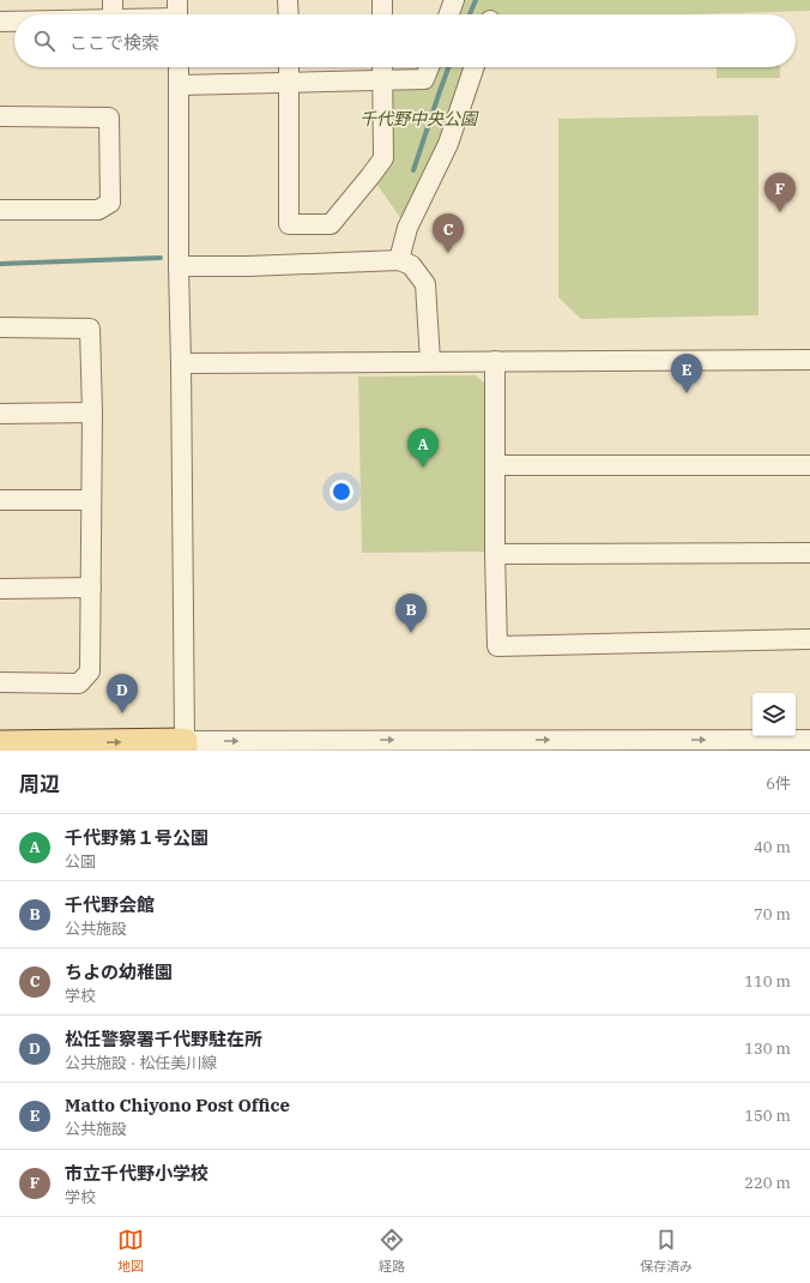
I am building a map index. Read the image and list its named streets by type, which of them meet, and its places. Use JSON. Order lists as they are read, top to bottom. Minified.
{"parks":["千代野中央公園"],"page":{"search":"ここで検索","pins":["F","C","E","A","B","D"],"heading":["周辺","6件"],"list":[{"mark":"A","name":"千代野第１号公園","note":"公園","value":"40 m"},{"mark":"B","name":"千代野会館","note":"公共施設","value":"70 m"},{"mark":"C","name":"ちよの幼稚園","note":"学校","value":"110 m"},{"mark":"D","name":"松任警察署千代野駐在所","note":"公共施設 · 松任美川線","value":"130 m"},{"mark":"E","name":"Matto Chiyono Post Office","note":"公共施設","value":"150 m"},{"mark":"F","name":"市立千代野小学校","note":"学校","value":"220 m"}],"nav":["地図","経路","保存済み"]}}
